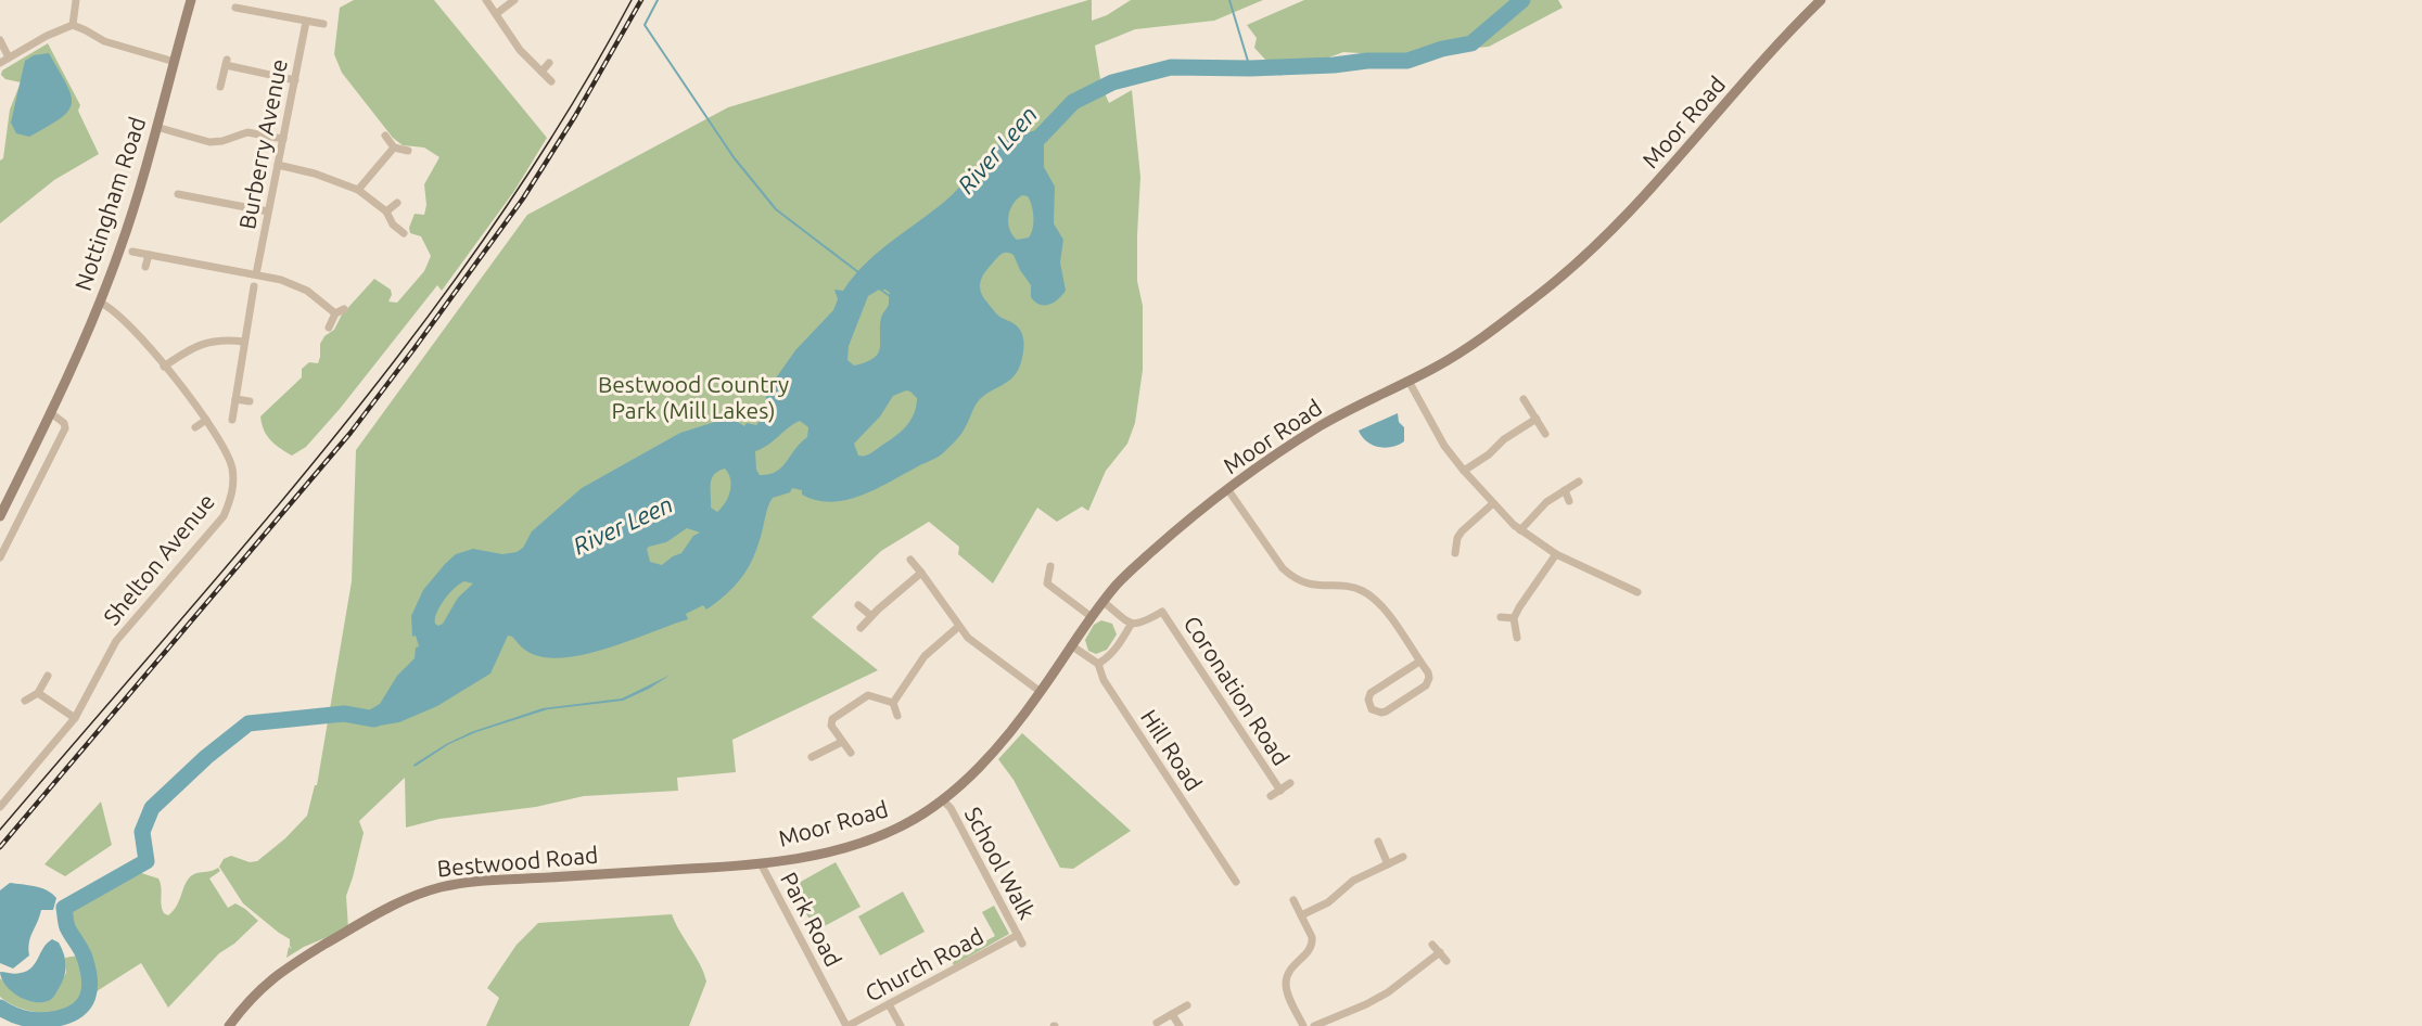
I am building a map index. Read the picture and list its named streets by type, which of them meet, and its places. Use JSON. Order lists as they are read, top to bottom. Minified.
{"streets":{"main road":["Moor Road","Nottingham Road","Bestwood Road"],"street":["Burberry Avenue","Shelton Avenue","Coronation Road","Hill Road","School Walk","Park Road","Church Road"]},"crossings":[["Moor Road","Bestwood Road"],["Moor Road","School Walk"],["Moor Road","Park Road"],["Nottingham Road","Shelton Avenue"],["School Walk","Church Road"],["Park Road","Church Road"]],"water":["River Leen"],"parks":["Bestwood Country Park (Mill Lakes)"]}
